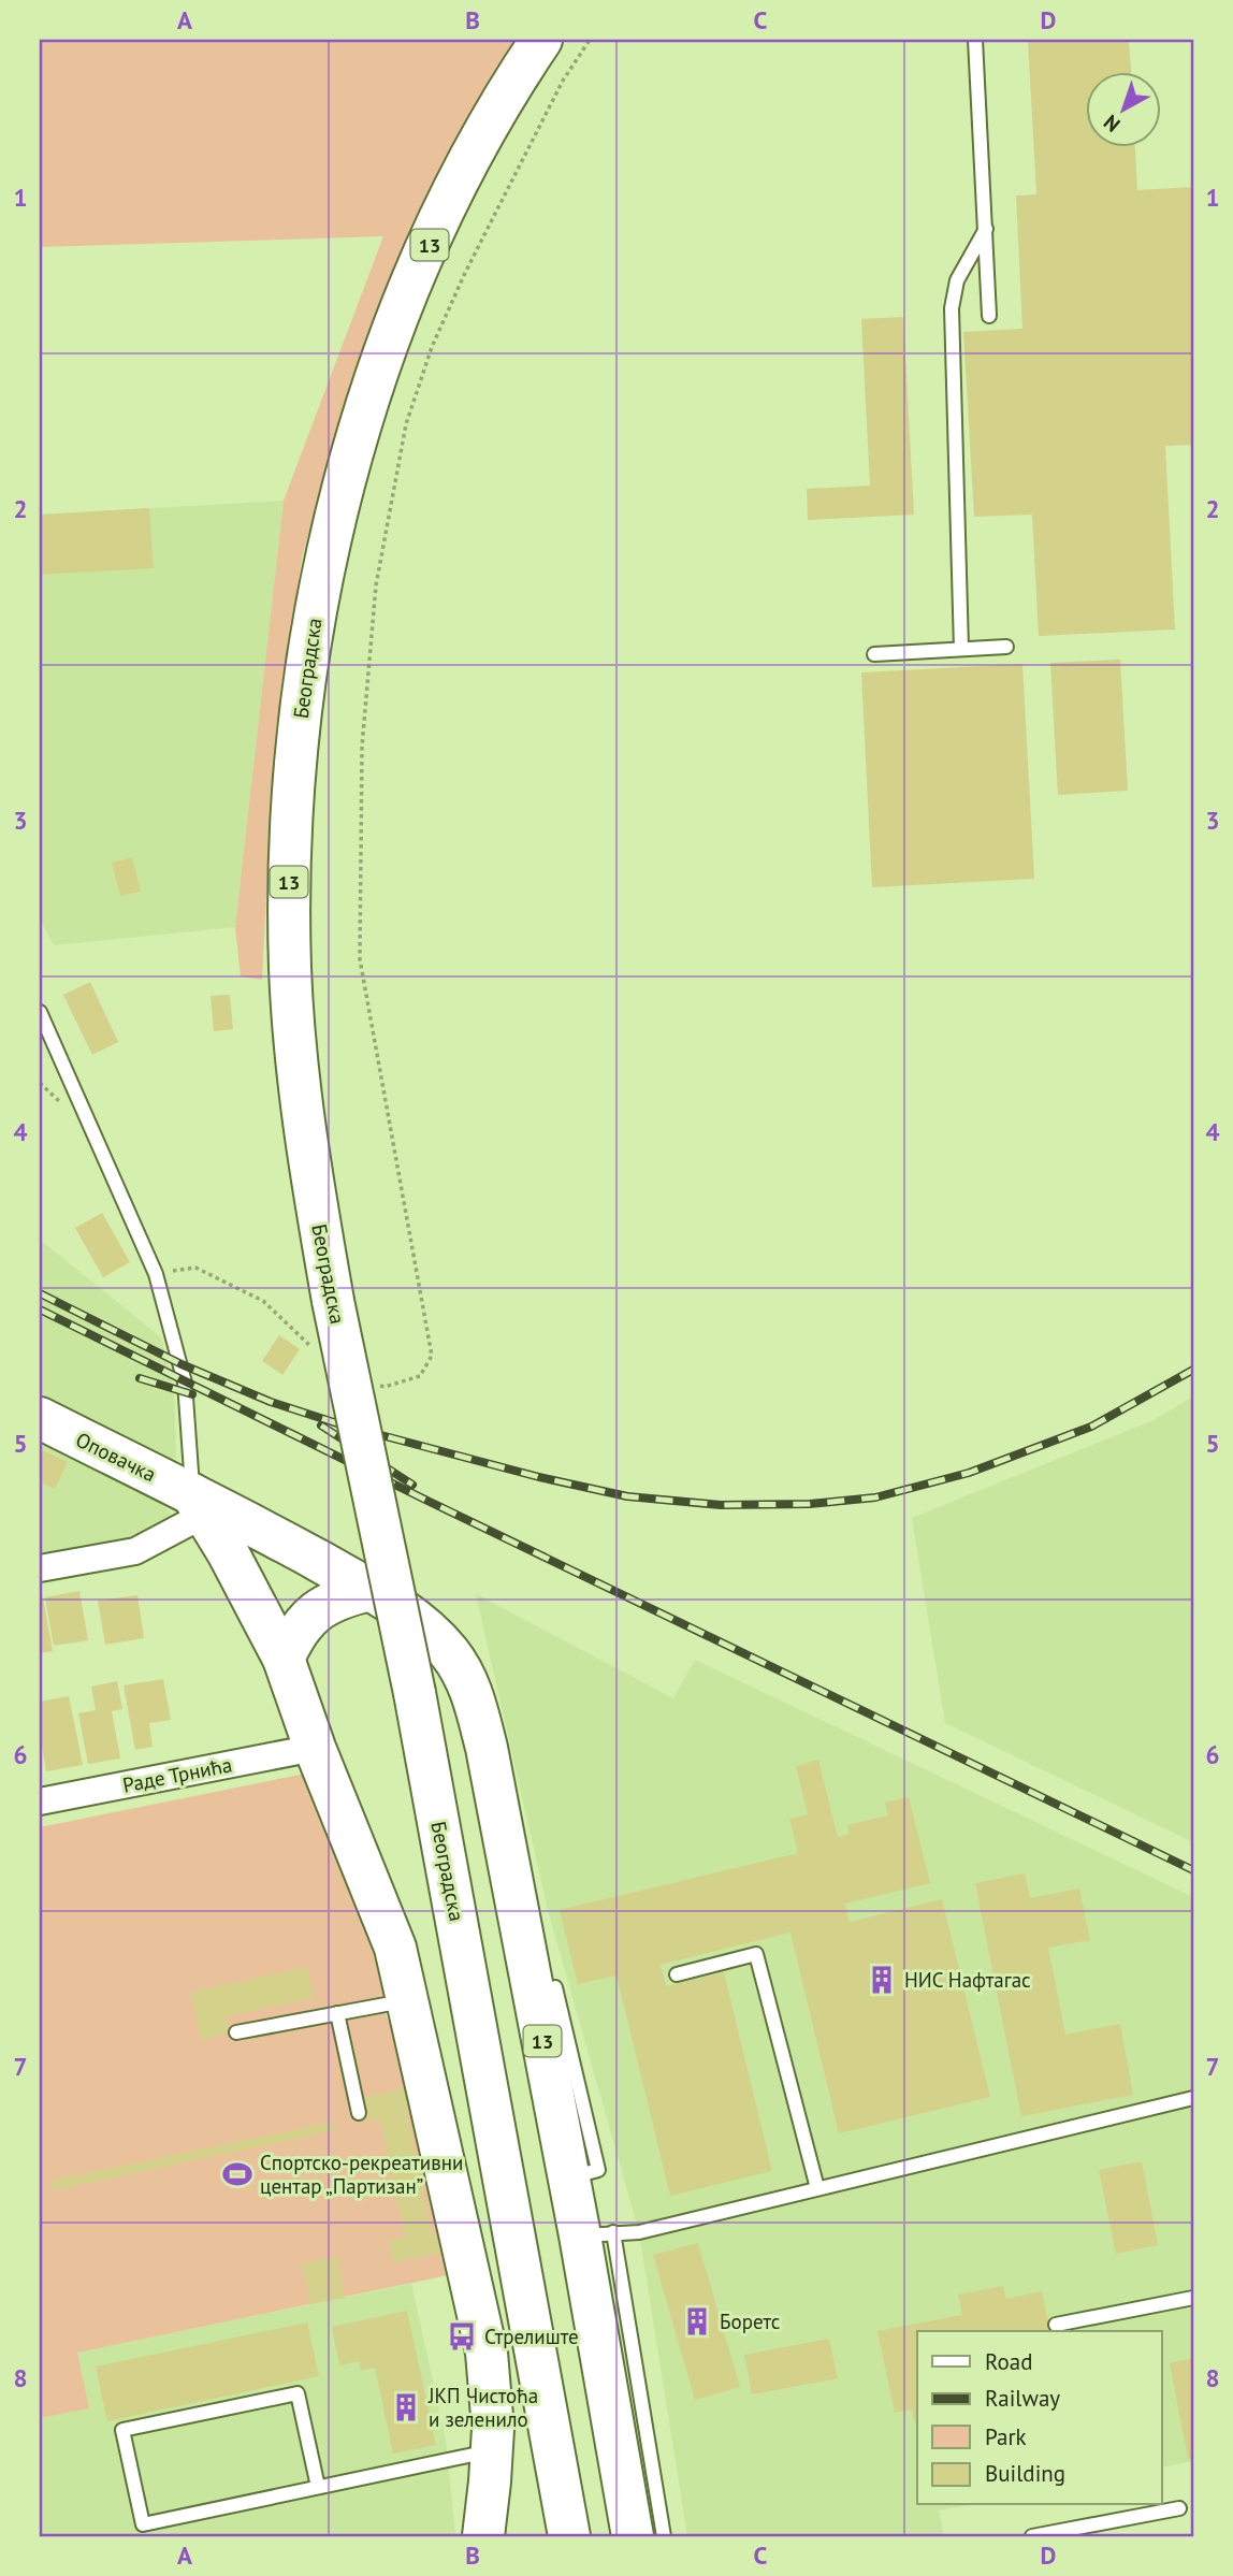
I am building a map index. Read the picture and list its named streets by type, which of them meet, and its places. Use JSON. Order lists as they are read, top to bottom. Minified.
{"streets":{"main road":["13","Београдска","Оповачка"],"street":["Раде Трнића"]},"crossings":[["13","Оповачка"]],"places":{"building":["НИС Нафтагас","Боретс","ЈКП Чистоћа и зеленило"],"sports":["Спортско-рекреативни центар „Партизан”"],"bus stop":["Стрелиште"]},"legend":["Road","Railway","Park","Building"],"north":"bottom left","grid":{"columns":["A","B","C","D"],"rows":["1","2","3","4","5","6","7","8"]}}
